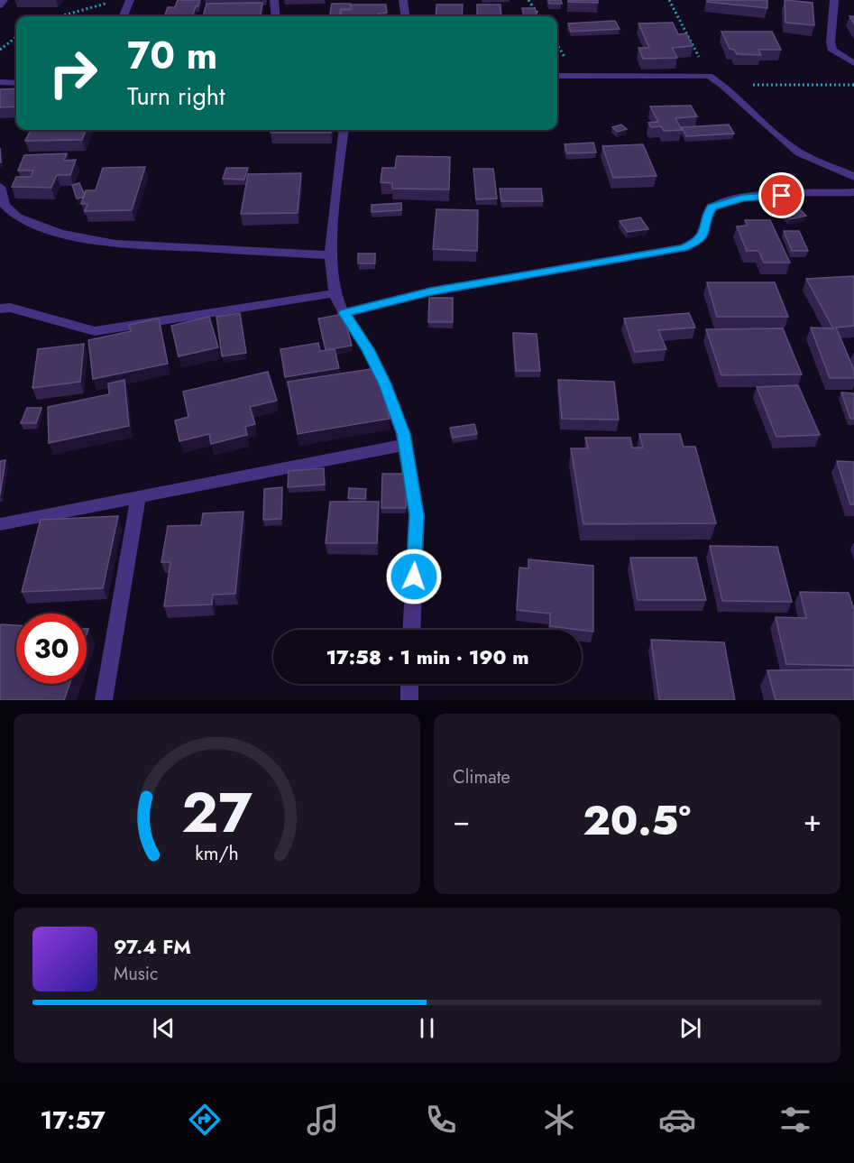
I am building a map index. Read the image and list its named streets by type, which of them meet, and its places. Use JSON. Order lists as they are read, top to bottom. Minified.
{"page":{"turn":["70 m","Turn right"],"limit":"30","trip":"17:58 · 1 min · 190 m","tile":"Climate","heat":["−","20.5°","+"],"song":["97.4 FM","Music"],"tabs":"17:57","gauge":["27","km/h"]}}
